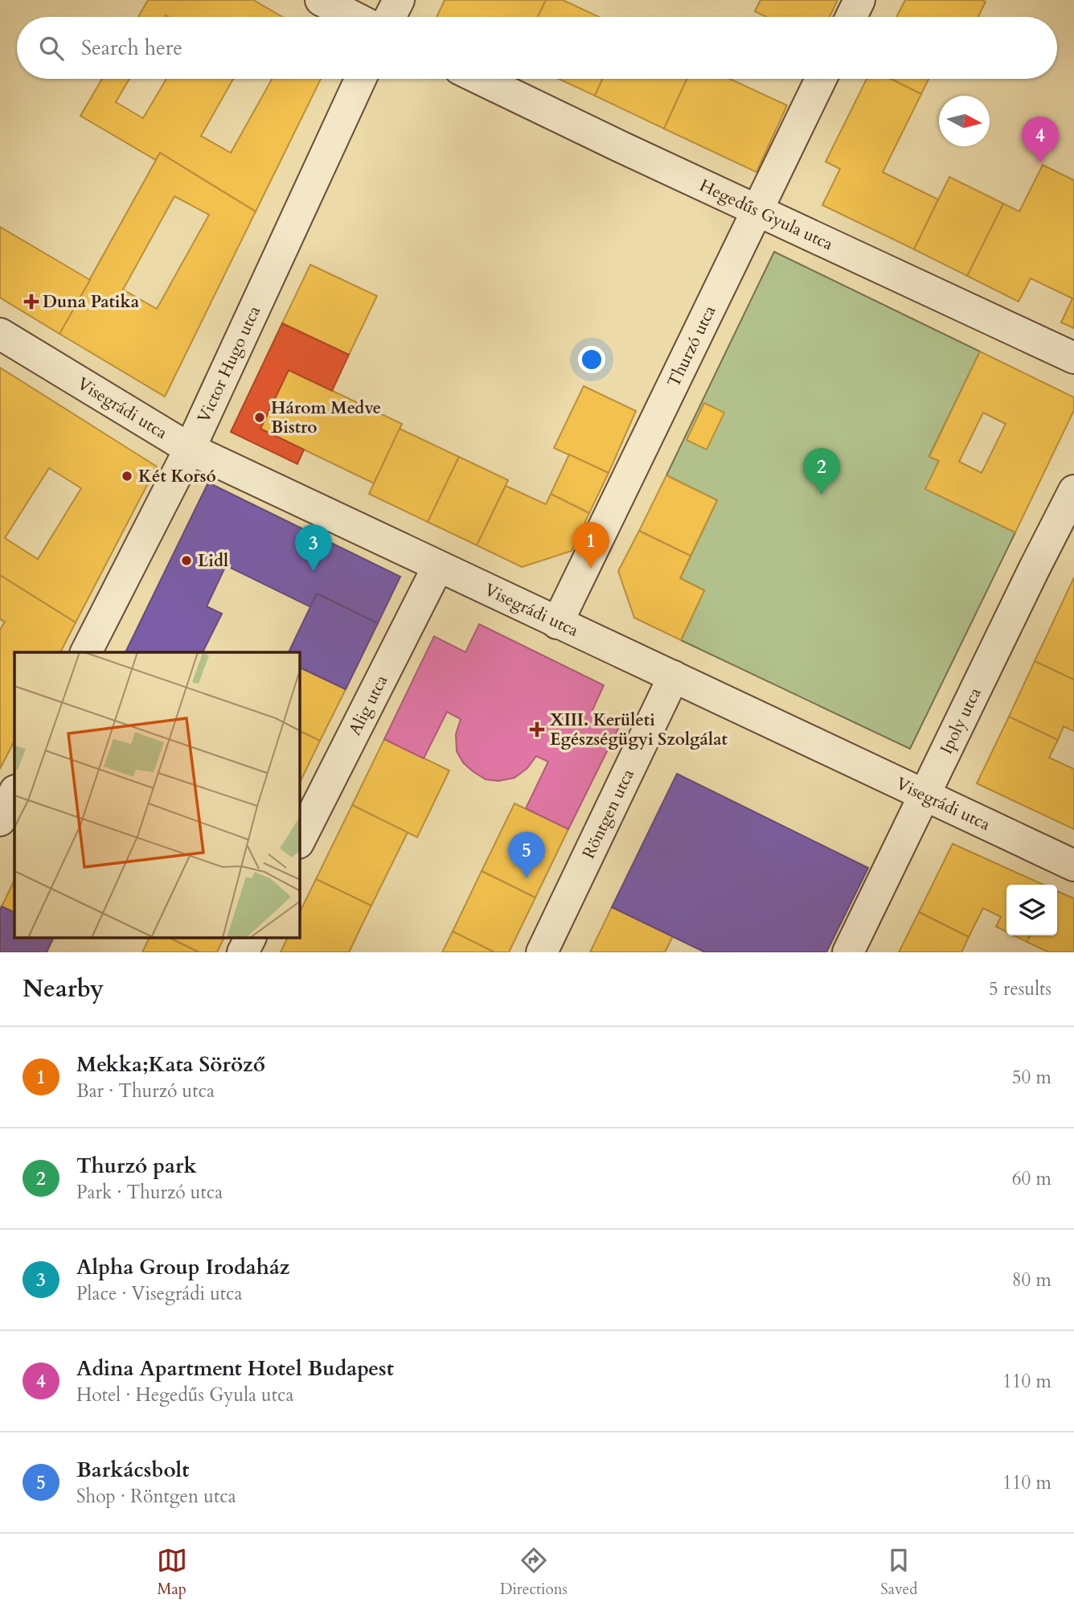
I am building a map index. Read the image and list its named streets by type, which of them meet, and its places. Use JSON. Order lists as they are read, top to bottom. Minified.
{"streets":{"street":["Hegedűs Gyula utca","Thurzó utca","Victor Hugo utca","Visegrádi utca","Alig utca","Ipoly utca","Röntgen utca"]},"crossings":[["Hegedűs Gyula utca","Thurzó utca"],["Thurzó utca","Visegrádi utca"],["Victor Hugo utca","Visegrádi utca"],["Visegrádi utca","Alig utca"],["Visegrádi utca","Ipoly utca"],["Visegrádi utca","Röntgen utca"]],"places":{"health":["Duna Patika","XIII. Kerületi Egészségügyi Szolgálat"],"other":["Három Medve Bistro","Két Korsó","Lidl"]},"north":"right","page":{"search":"Search here","pins":["4","2","1","3","5"],"heading":["Nearby","5 results"],"list":[{"mark":"1","name":"Mekka;Kata Söröző","note":"Bar · Thurzó utca","value":"50 m"},{"mark":"2","name":"Thurzó park","note":"Park · Thurzó utca","value":"60 m"},{"mark":"3","name":"Alpha Group Irodaház","note":"Place · Visegrádi utca","value":"80 m"},{"mark":"4","name":"Adina Apartment Hotel Budapest","note":"Hotel · Hegedűs Gyula utca","value":"110 m"},{"mark":"5","name":"Barkácsbolt","note":"Shop · Röntgen utca","value":"110 m"}],"nav":["Map","Directions","Saved"]}}
